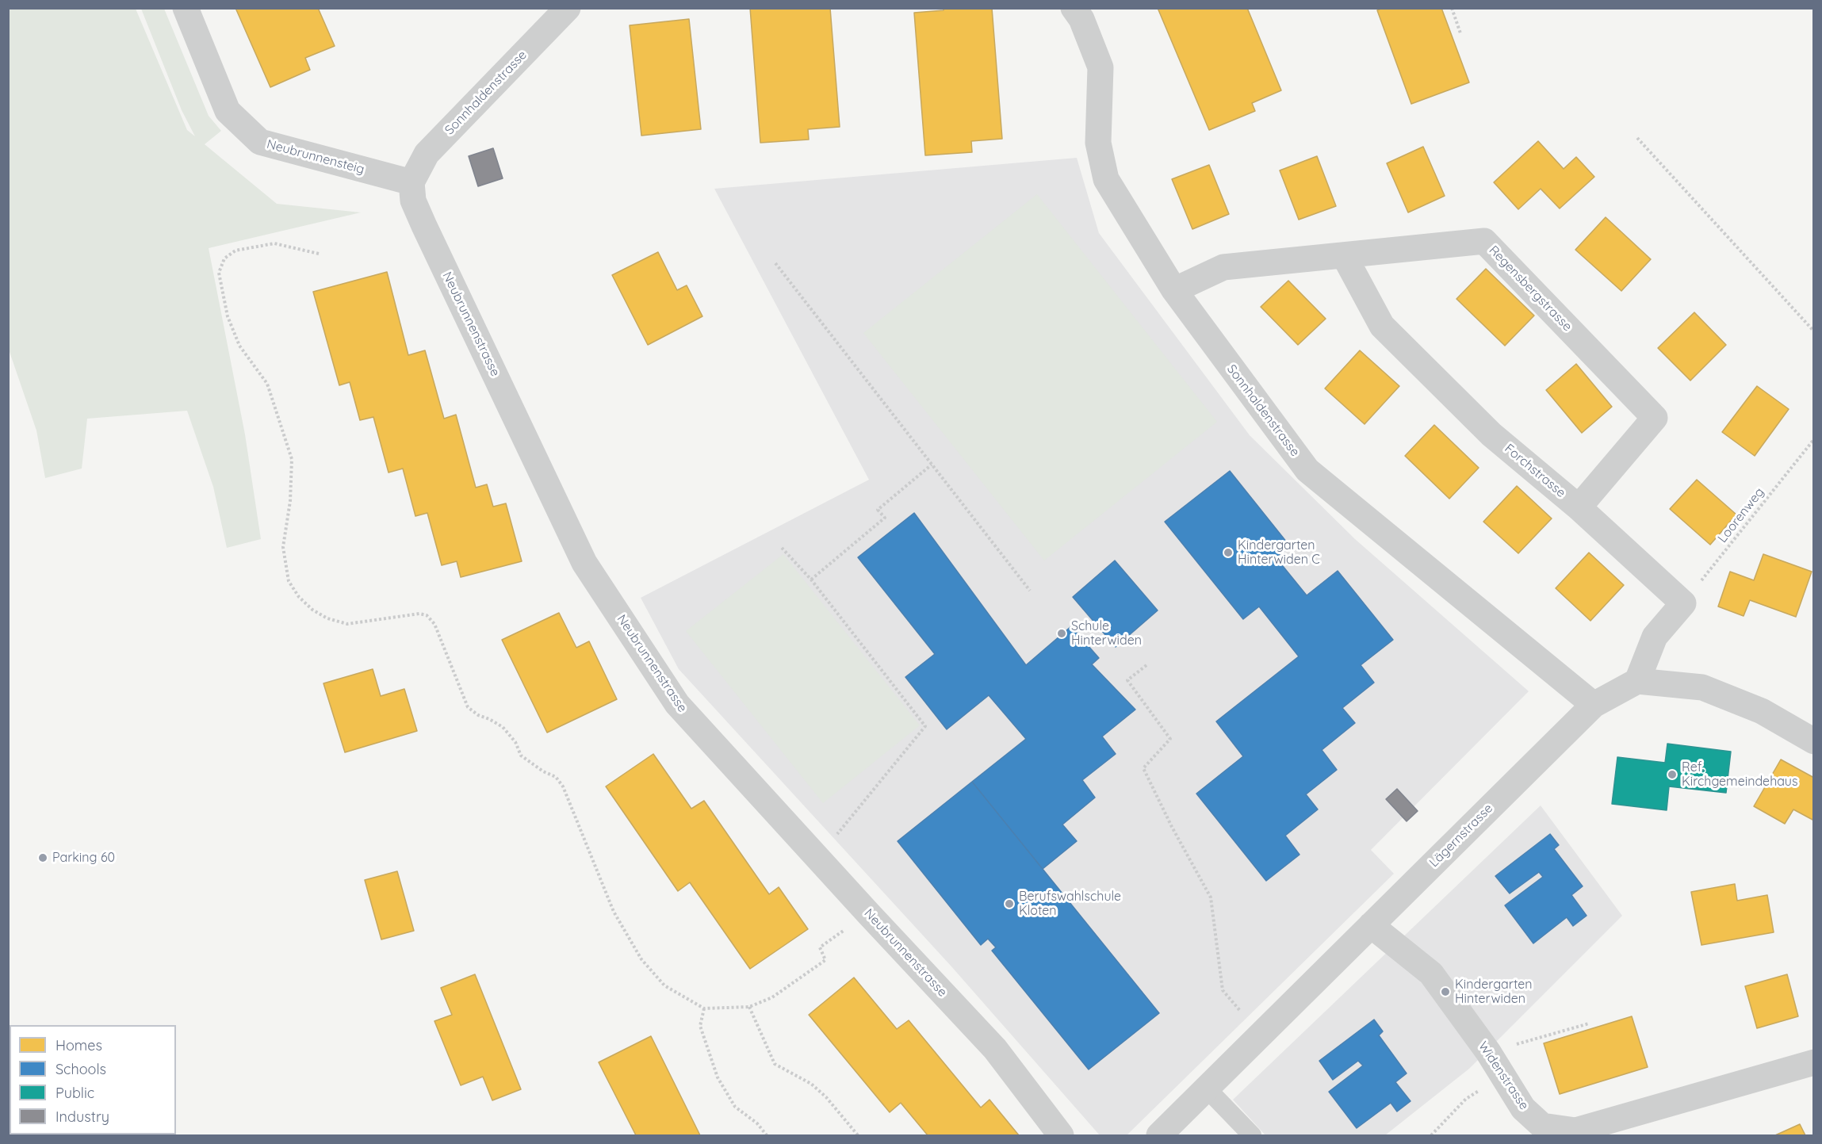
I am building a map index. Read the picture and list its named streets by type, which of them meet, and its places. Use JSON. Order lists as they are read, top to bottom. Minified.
{"streets":{"street":["Sonnhaldenstrasse","Neubrunnensteig","Regensbergstrasse","Neubrunnenstrasse","Forchstrasse","Lägernstrasse","Widenstrasse"],"path":["Loorenweg"]},"crossings":[["Sonnhaldenstrasse","Neubrunnensteig"],["Sonnhaldenstrasse","Regensbergstrasse"],["Sonnhaldenstrasse","Neubrunnenstrasse"],["Sonnhaldenstrasse","Lägernstrasse"],["Neubrunnensteig","Neubrunnenstrasse"],["Regensbergstrasse","Forchstrasse"],["Forchstrasse","Loorenweg"],["Lägernstrasse","Widenstrasse"]],"places":["Kindergarten Hinterwiden C","Schule Hinterwiden","Ref. Kirchgemeindehaus","Parking 60","Berufswahlschule Kloten","Kindergarten Hinterwiden"],"legend":["Homes","Schools","Public","Industry"]}
